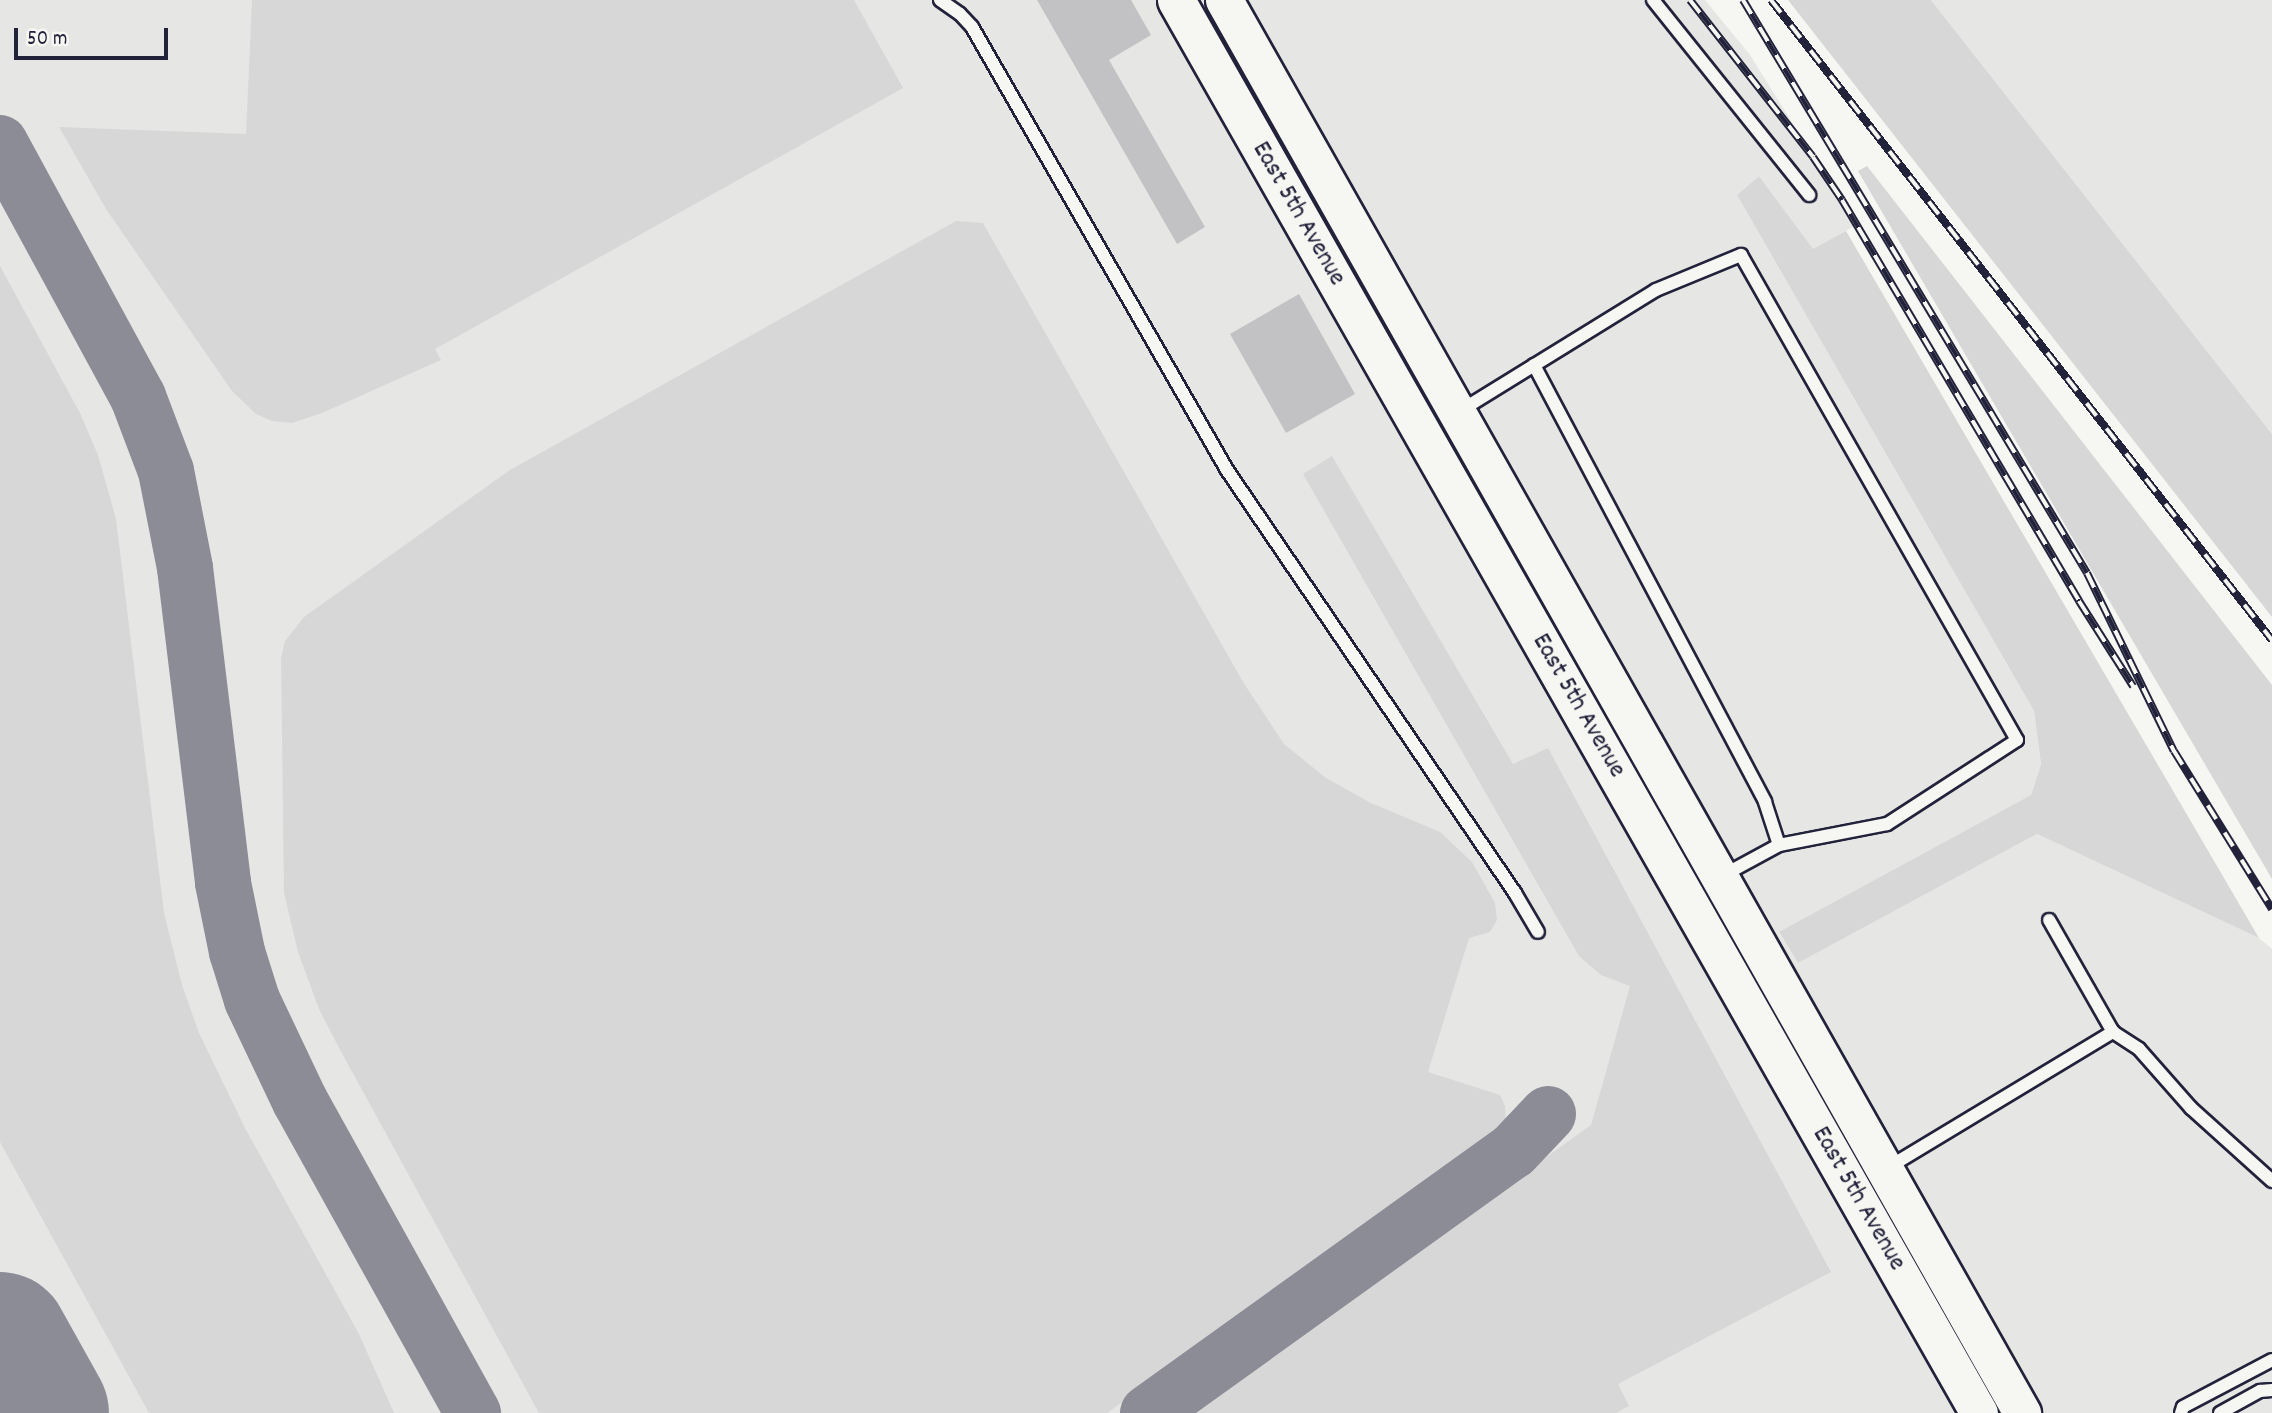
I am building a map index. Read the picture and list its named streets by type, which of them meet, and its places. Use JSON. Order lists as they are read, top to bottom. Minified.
{"streets":{"main road":["East 5th Avenue"]},"scale_bar":"50 m"}
